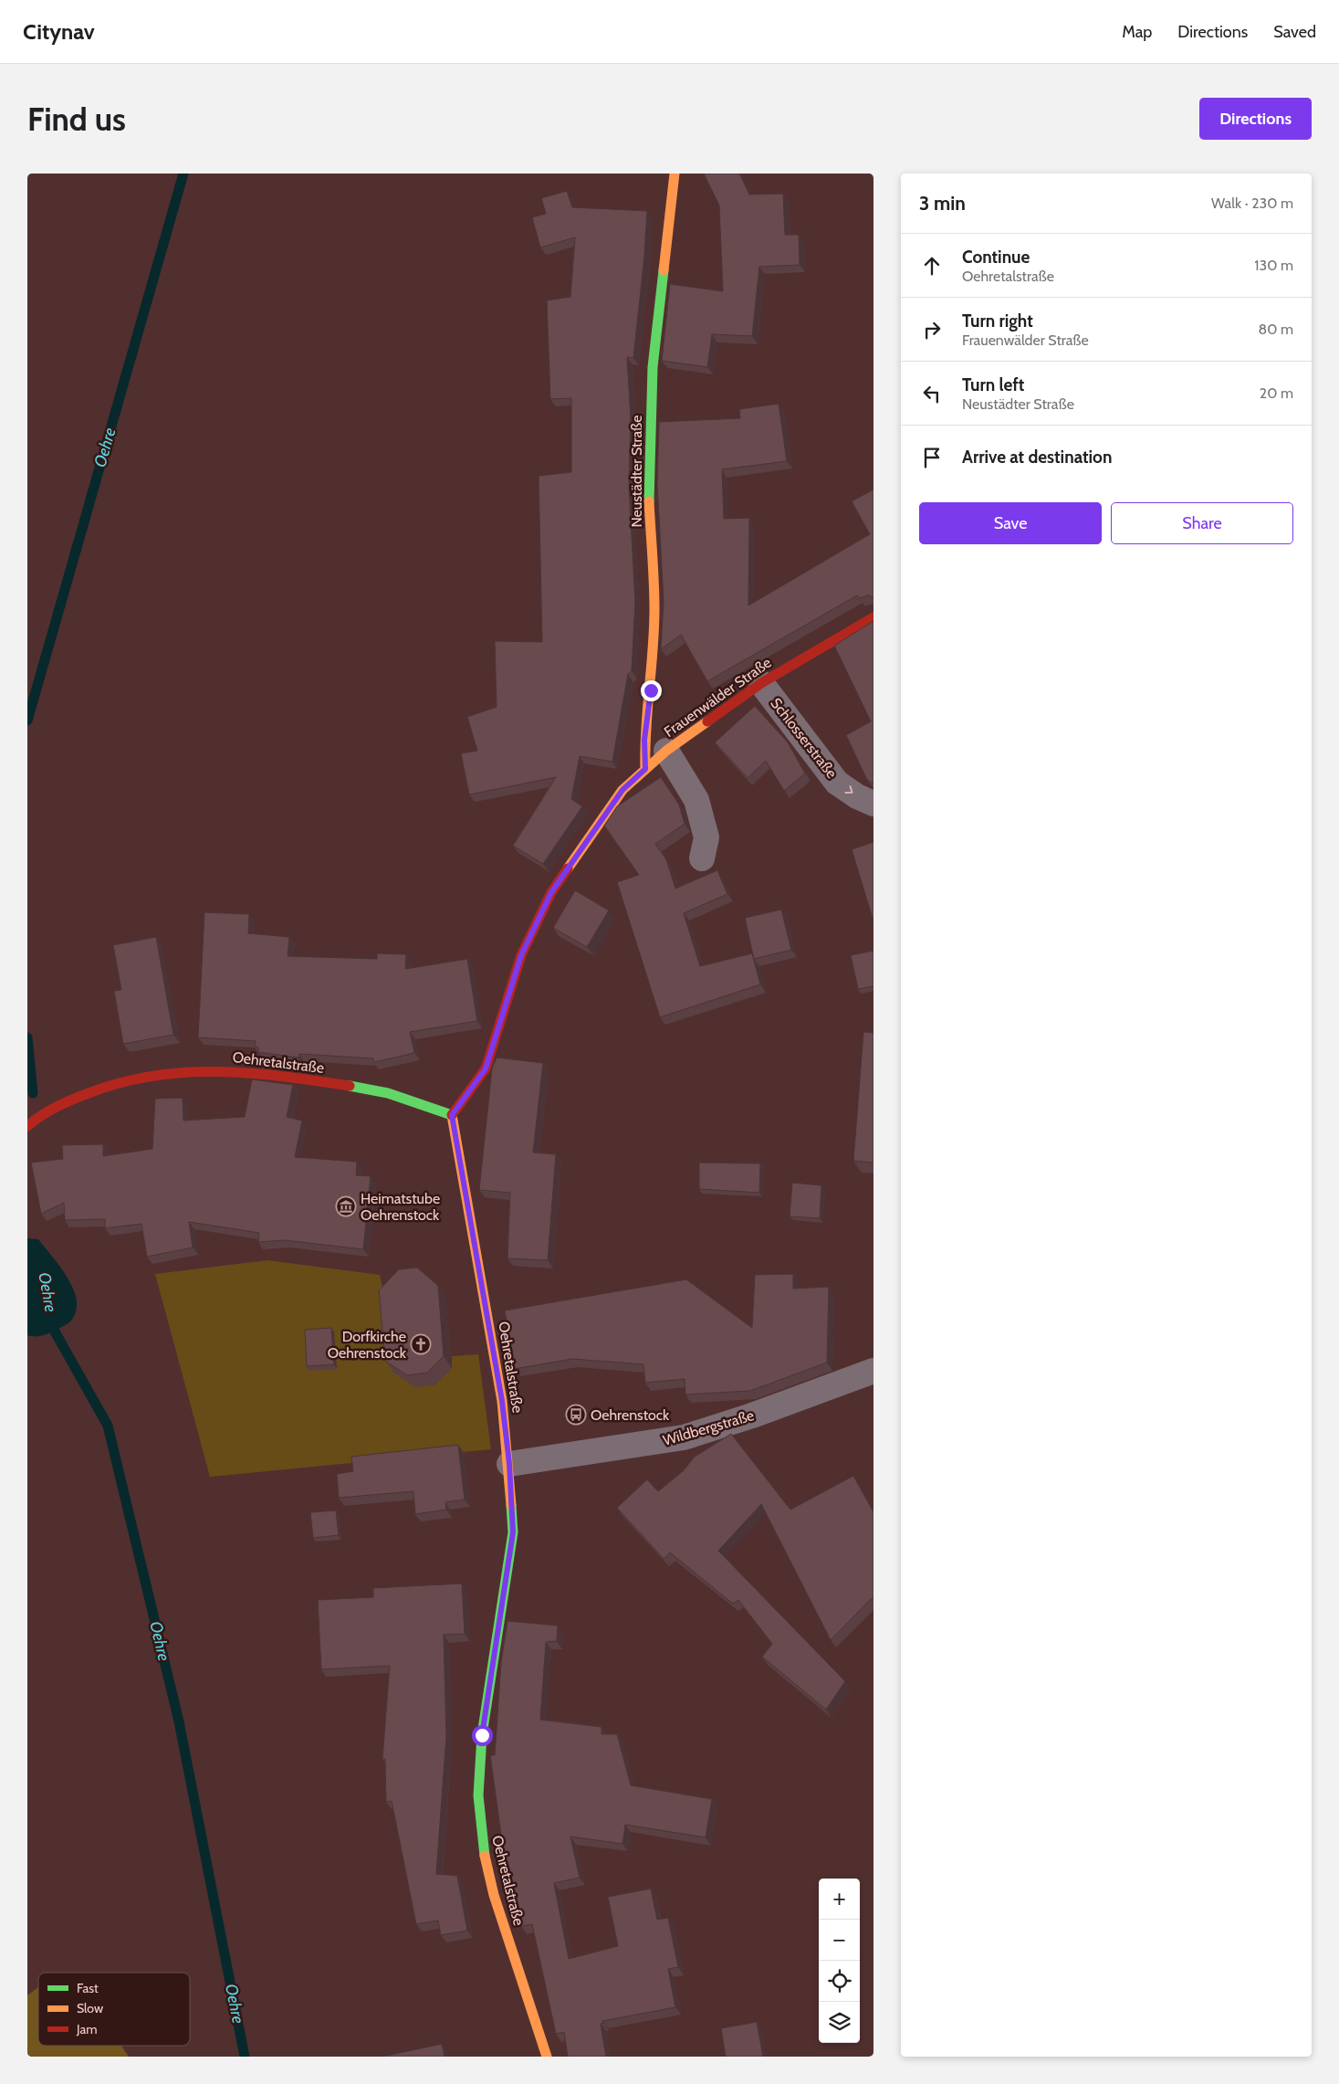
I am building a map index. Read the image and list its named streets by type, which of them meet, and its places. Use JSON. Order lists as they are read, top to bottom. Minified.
{"streets":{"street":["Neustädter Straße","Frauenwälder Straße","Schlosserstraße","Oehretalstraße","Wildbergstraße"]},"crossings":[["Neustädter Straße","Frauenwälder Straße"],["Frauenwälder Straße","Schlosserstraße"],["Frauenwälder Straße","Oehretalstraße"],["Oehretalstraße","Wildbergstraße"]],"one_way":["Schlosserstraße"],"water":["Oehre"],"places":{"museum":["Heimatstube Oehrenstock"],"church":["Dorfkirche Oehrenstock"],"bus stop":["Oehrenstock"]},"legend":["Fast","Slow","Jam"],"page":{"header":"Citynav","nav":["Map","Directions","Saved"],"buttons":["Directions",["Save","Share"]],"title":"Find us","heading":["3 min","Walk · 230 m"],"list":[["Continue","Oehretalstraße","130 m"],["Turn right","Frauenwälder Straße","80 m"],["Turn left","Neustädter Straße","20 m"],"Arrive at destination"],"map_buttons":["+","−"]}}
